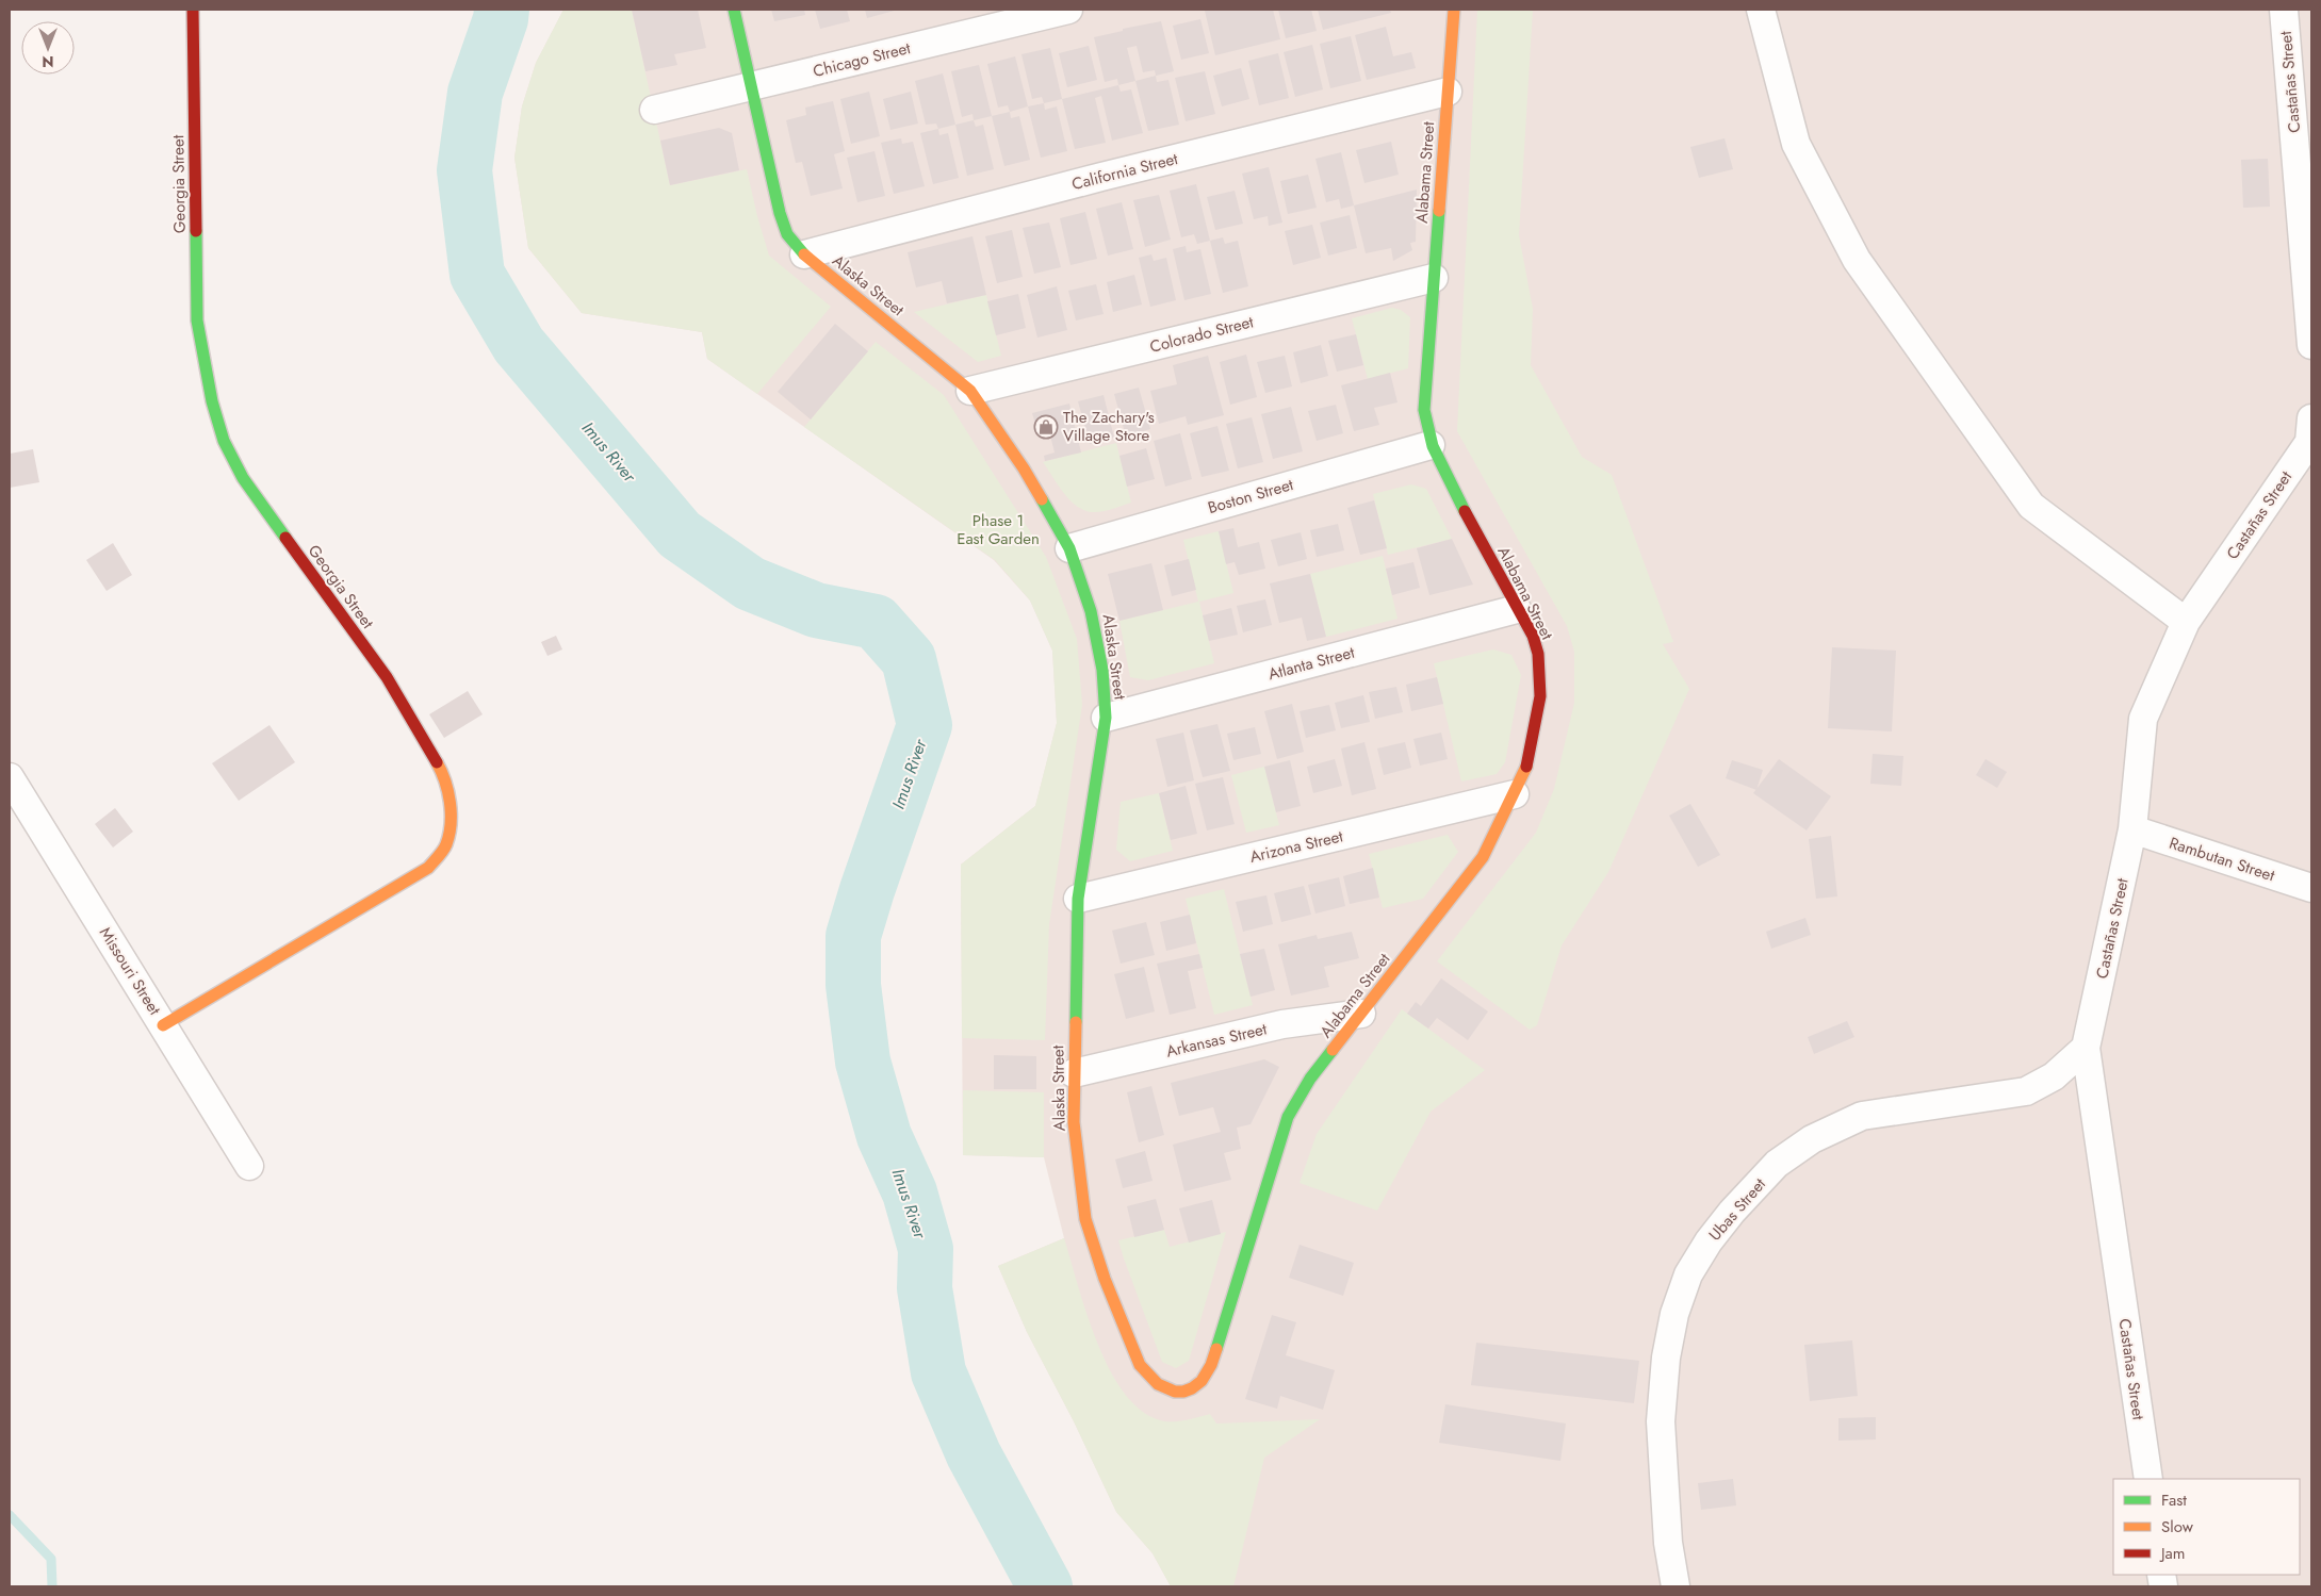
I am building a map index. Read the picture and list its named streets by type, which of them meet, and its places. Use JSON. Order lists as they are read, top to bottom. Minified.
{"streets":{"street":["Chicago Street","Castañas Street","California Street","Alabama Street","Georgia Street","Alaska Street","Colorado Street","Boston Street","Atlanta Street","Arizona Street","Rambutan Street","Missouri Street","Arkansas Street","Ubas Street"]},"crossings":[["Chicago Street","Alaska Street"],["Castañas Street","Rambutan Street"],["Castañas Street","Ubas Street"],["California Street","Alabama Street"],["California Street","Alaska Street"],["Alabama Street","Alaska Street"],["Alabama Street","Colorado Street"],["Alabama Street","Boston Street"],["Alabama Street","Atlanta Street"],["Alabama Street","Arizona Street"],["Alabama Street","Arkansas Street"],["Georgia Street","Missouri Street"],["Alaska Street","Colorado Street"],["Alaska Street","Boston Street"],["Alaska Street","Atlanta Street"],["Alaska Street","Arizona Street"],["Alaska Street","Arkansas Street"]],"water":["Imus River"],"parks":["Phase 1 East Garden"],"places":{"shop":["The Zachary's Village Store"]},"legend":["Fast","Slow","Jam"],"north":"bottom"}
